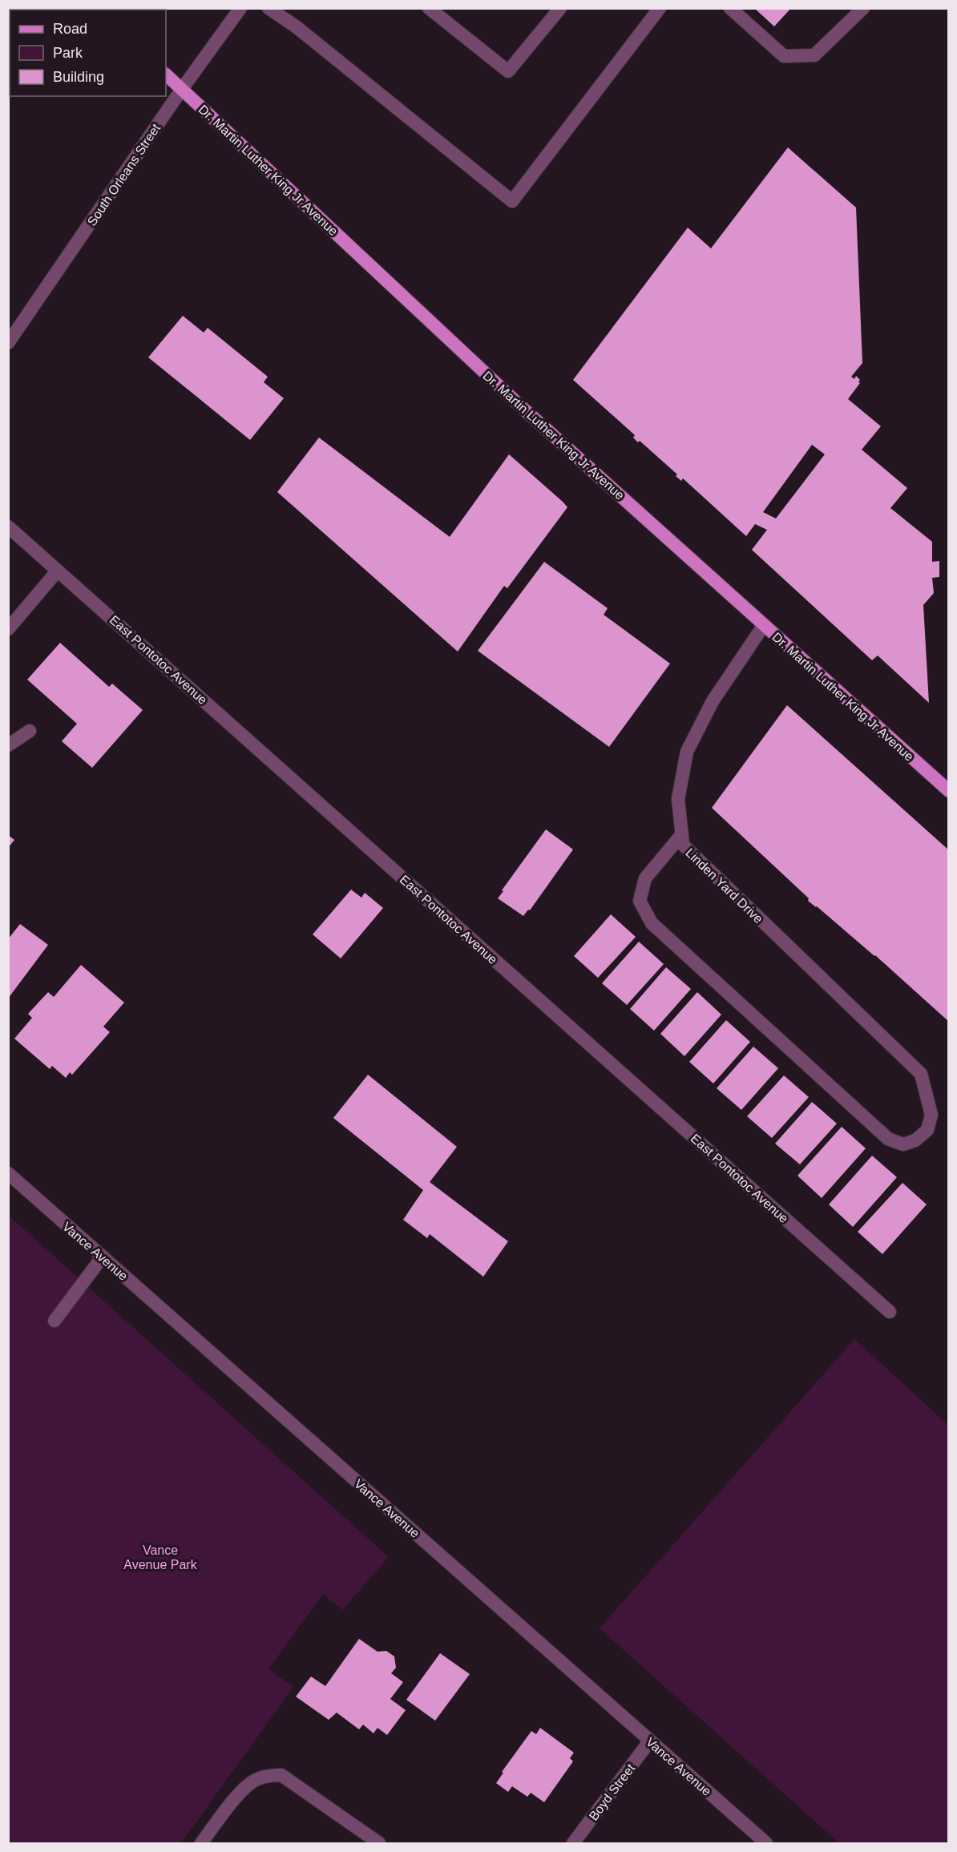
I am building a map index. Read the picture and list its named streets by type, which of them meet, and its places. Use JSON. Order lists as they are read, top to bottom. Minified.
{"streets":{"main road":["Dr. Martin Luther King Jr Avenue"],"street":["South Orleans Street","East Pontotoc Avenue","Linden Yard Drive","Vance Avenue","Boyd Street"]},"crossings":[["Dr. Martin Luther King Jr Avenue","South Orleans Street"],["Dr. Martin Luther King Jr Avenue","Linden Yard Drive"],["Vance Avenue","Boyd Street"]],"parks":["Vance Avenue Park"],"legend":["Road","Park","Building"]}
